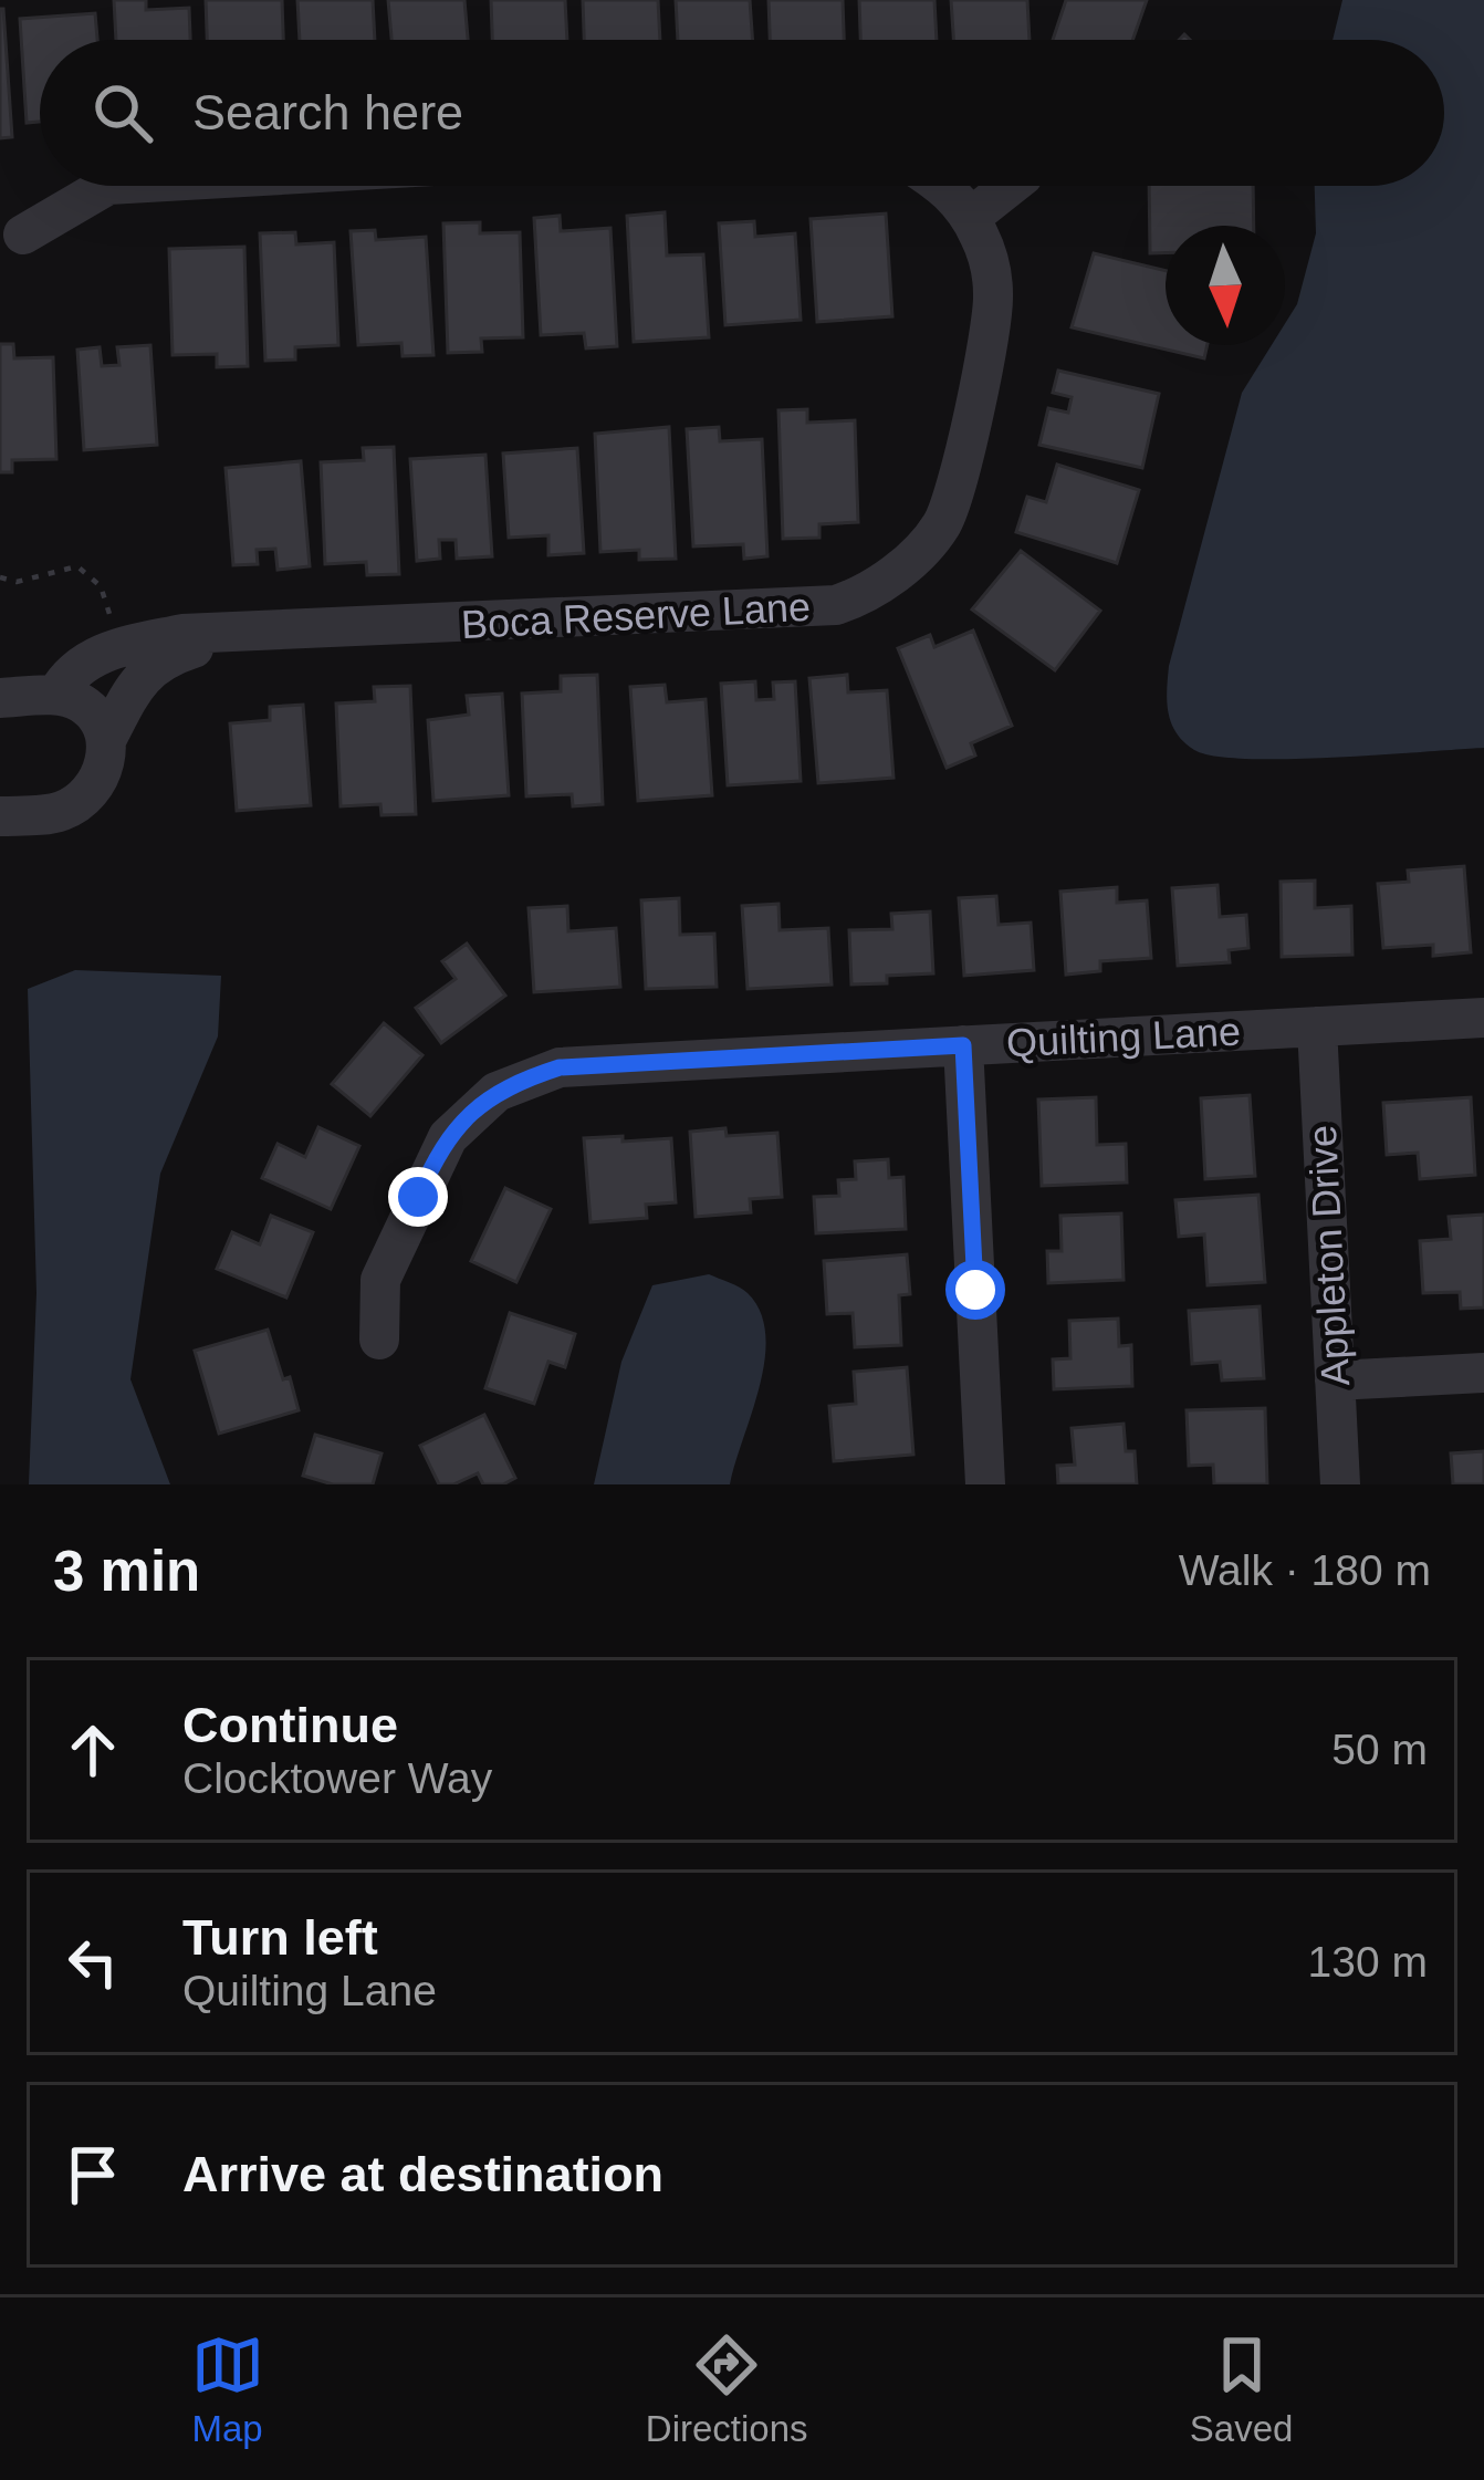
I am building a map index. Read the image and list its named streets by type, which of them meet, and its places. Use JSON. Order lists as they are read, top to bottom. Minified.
{"streets":{"street":["Boca Reserve Lane","Quilting Lane","Appleton Drive"]},"crossings":[["Quilting Lane","Appleton Drive"]],"north":"bottom","page":{"search":"Search here","heading":["3 min","Walk · 180 m"],"list":[["Continue","Clocktower Way","50 m"],["Turn left","Quilting Lane","130 m"],"Arrive at destination"],"nav":["Map","Directions","Saved"]}}
